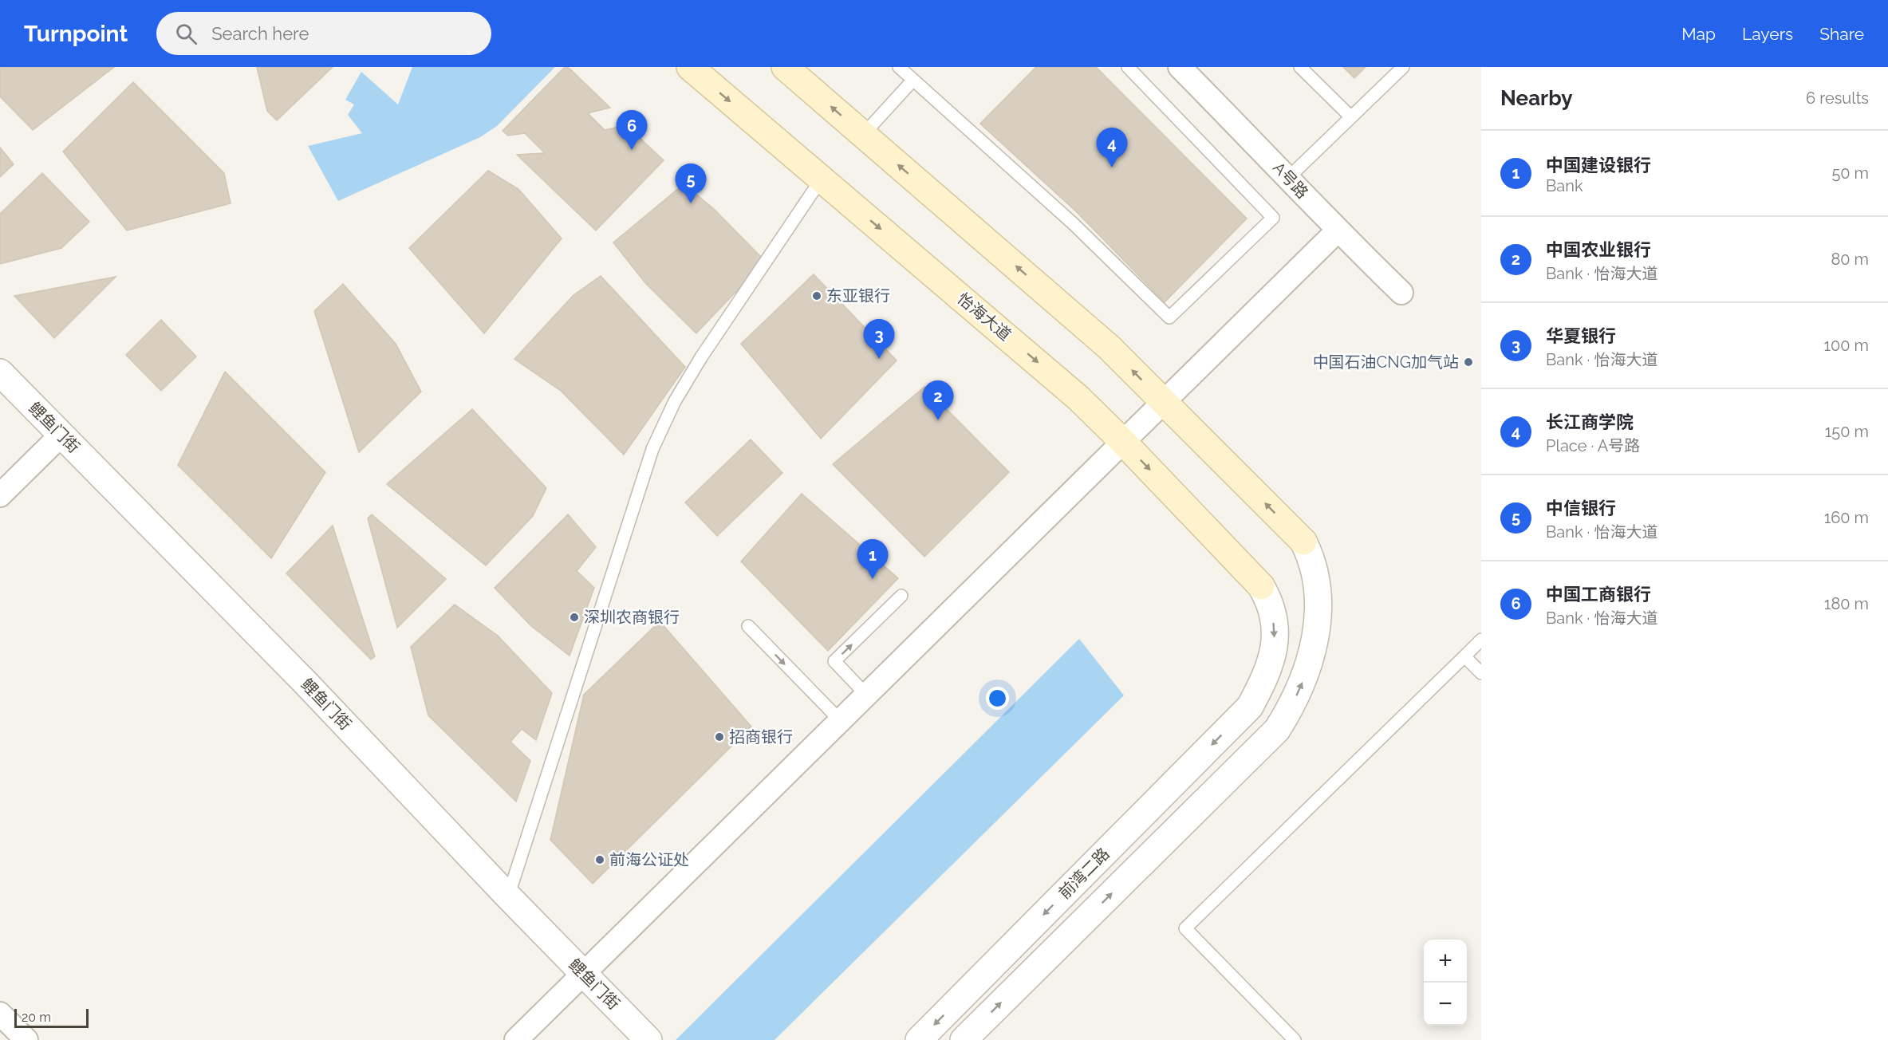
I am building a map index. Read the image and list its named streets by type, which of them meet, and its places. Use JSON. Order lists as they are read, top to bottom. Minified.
{"streets":{"main road":["怡海大道"],"street":["A号路","鲤鱼门街","前湾二路"]},"crossings":[["怡海大道","前湾二路"]],"places":["东亚银行","中国石油CNG加气站","深圳农商银行","招商银行","前海公证处"],"scale_bar":"20 m","page":{"header":"Turnpoint","search":"Search here","nav":["Map","Layers","Share"],"heading":["Nearby","6 results"],"pins":["6","4","5","3","2","1"],"list":[{"mark":"1","name":"中国建设银行","note":"Bank","value":"50 m"},{"mark":"2","name":"中国农业银行","note":"Bank · 怡海大道","value":"80 m"},{"mark":"3","name":"华夏银行","note":"Bank · 怡海大道","value":"100 m"},{"mark":"4","name":"长江商学院","note":"Place · A号路","value":"150 m"},{"mark":"5","name":"中信银行","note":"Bank · 怡海大道","value":"160 m"},{"mark":"6","name":"中国工商银行","note":"Bank · 怡海大道","value":"180 m"}],"map_buttons":["+","−"],"scale":"20 m"}}
